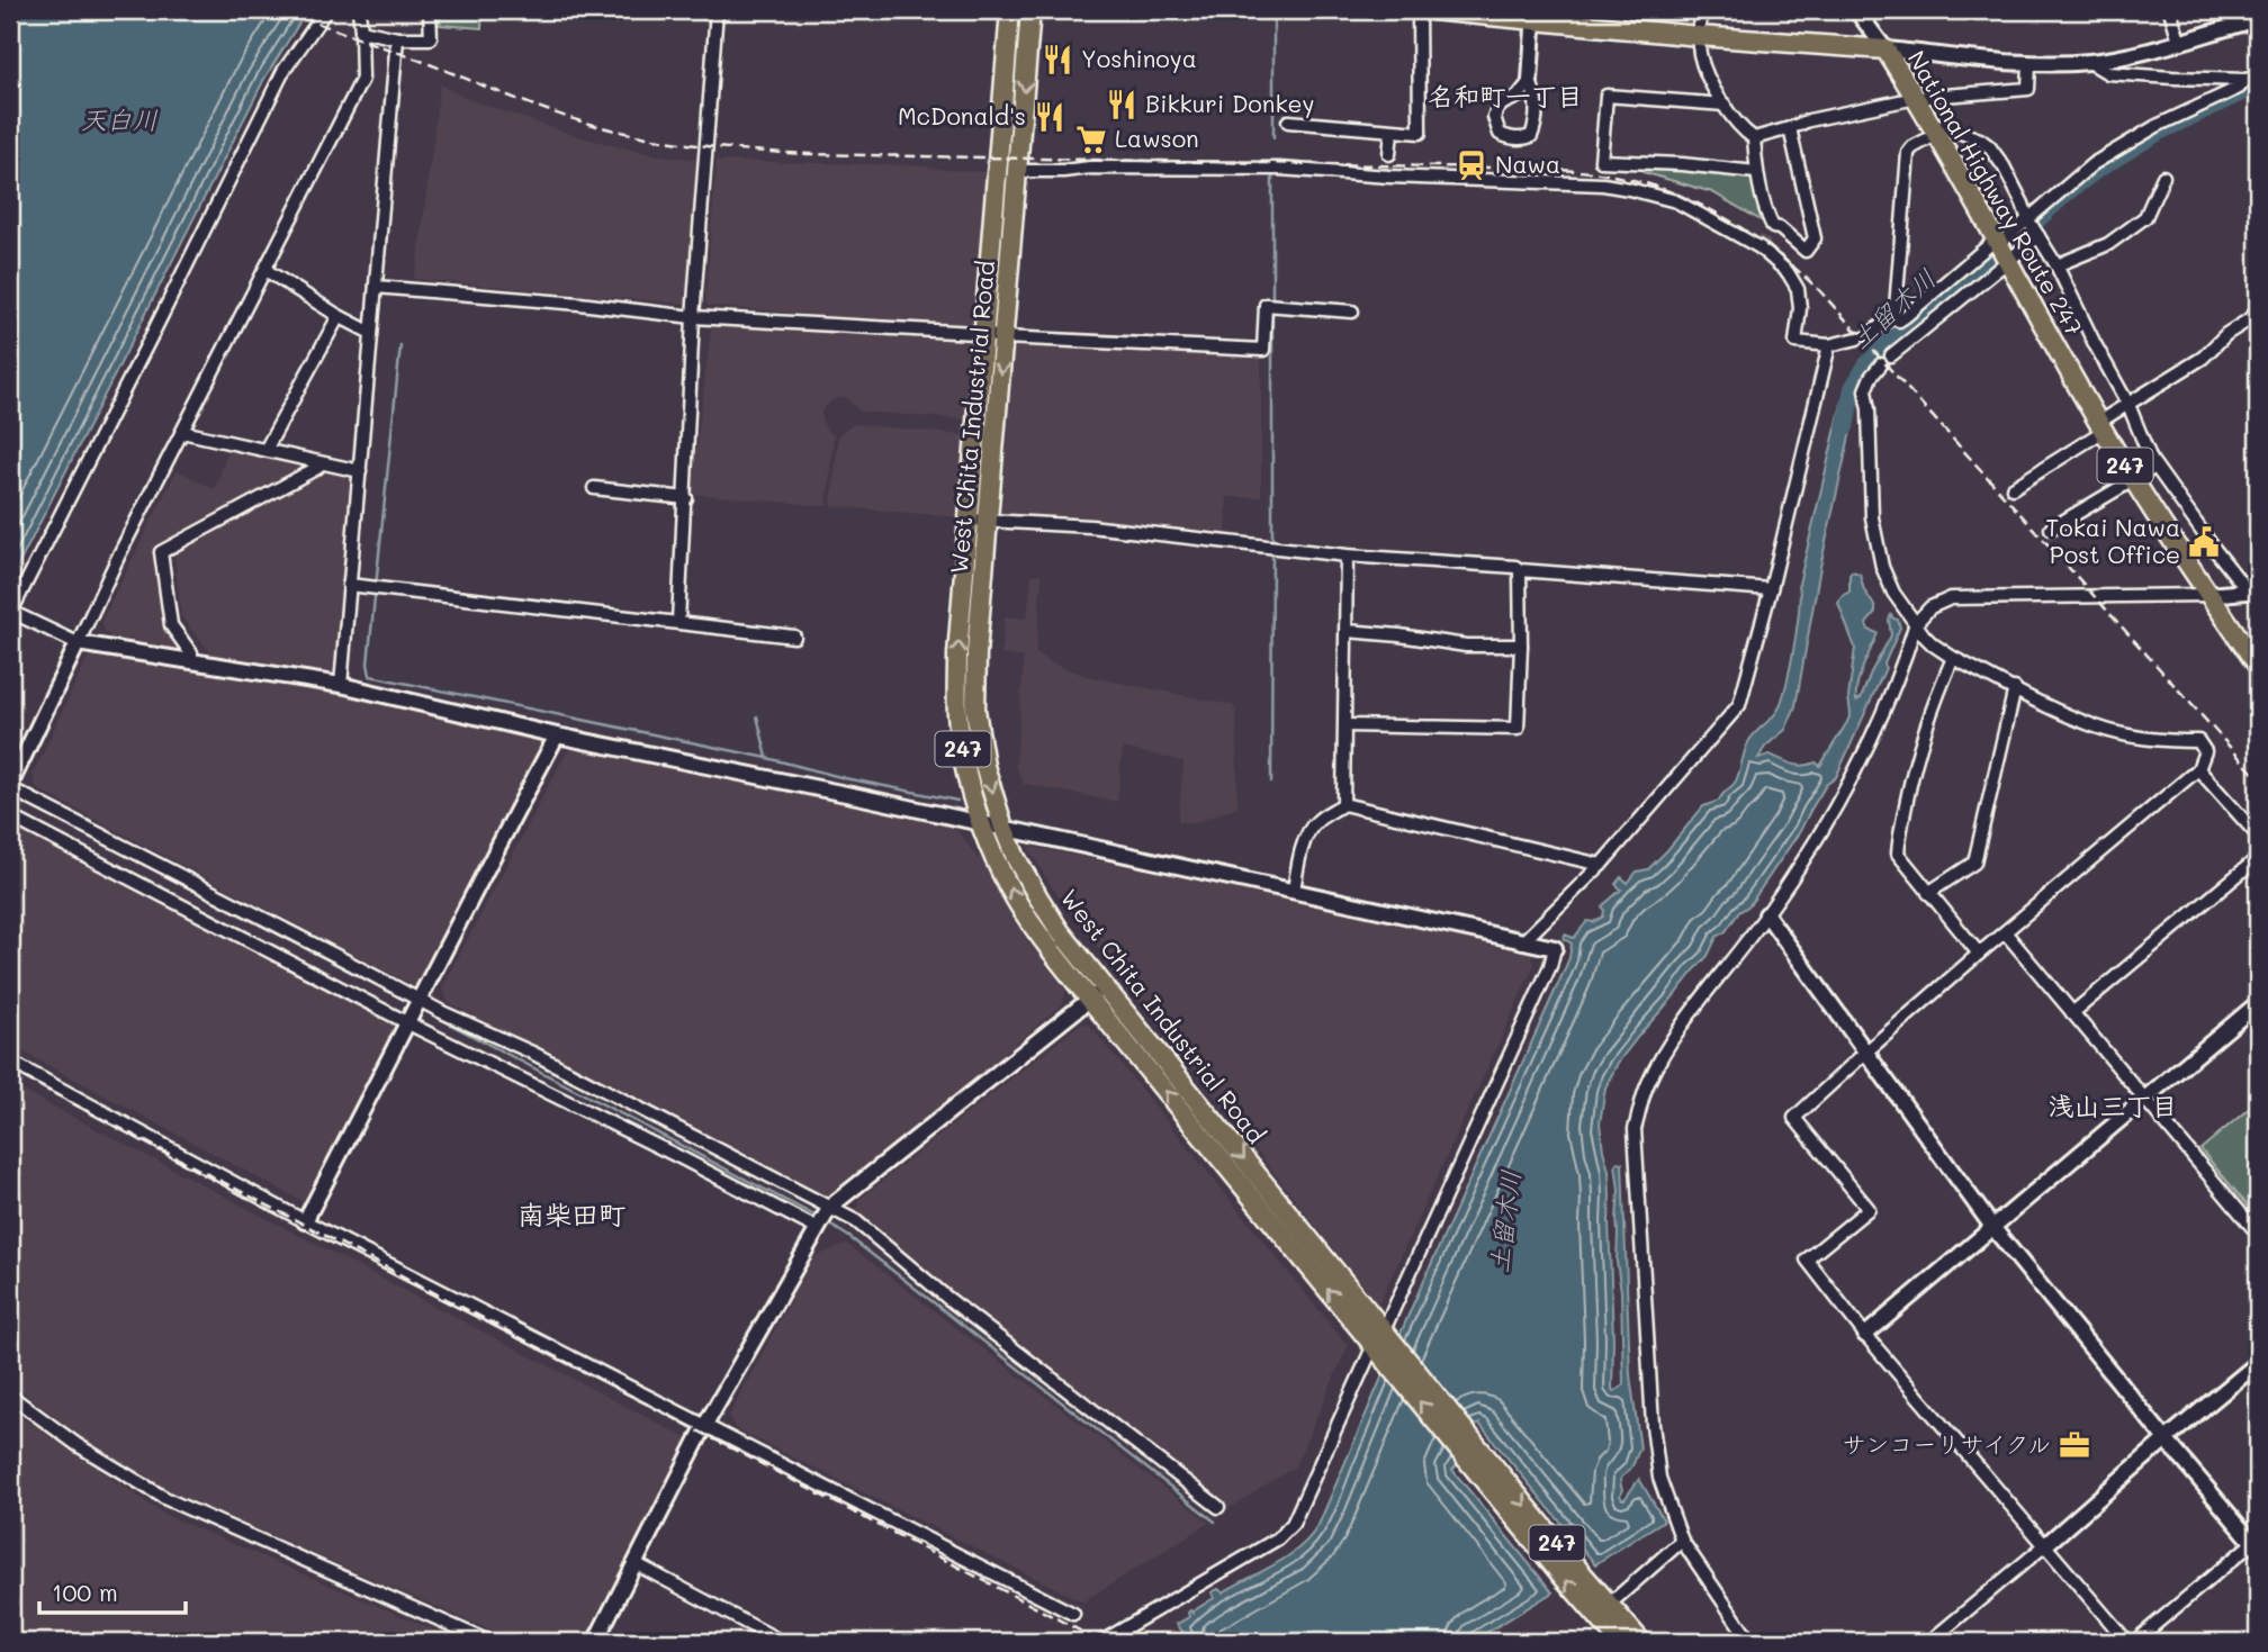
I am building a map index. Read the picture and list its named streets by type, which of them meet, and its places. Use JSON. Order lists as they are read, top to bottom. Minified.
{"streets":{"highway":["National Highway Route 247","West Chita Industrial Road","247"]},"districts":["名和町一丁目","浅山三丁目","南柴田町"],"water":["天白川","土留木川"],"places":{"restaurant":["Yoshinoya","Bikkuri Donkey","McDonald's"],"supermarket":["Lawson"],"station":["Nawa"],"public building":["Tokai Nawa Post Office"],"office":["サンコーリサイクル"]},"scale_bar":"100 m"}
